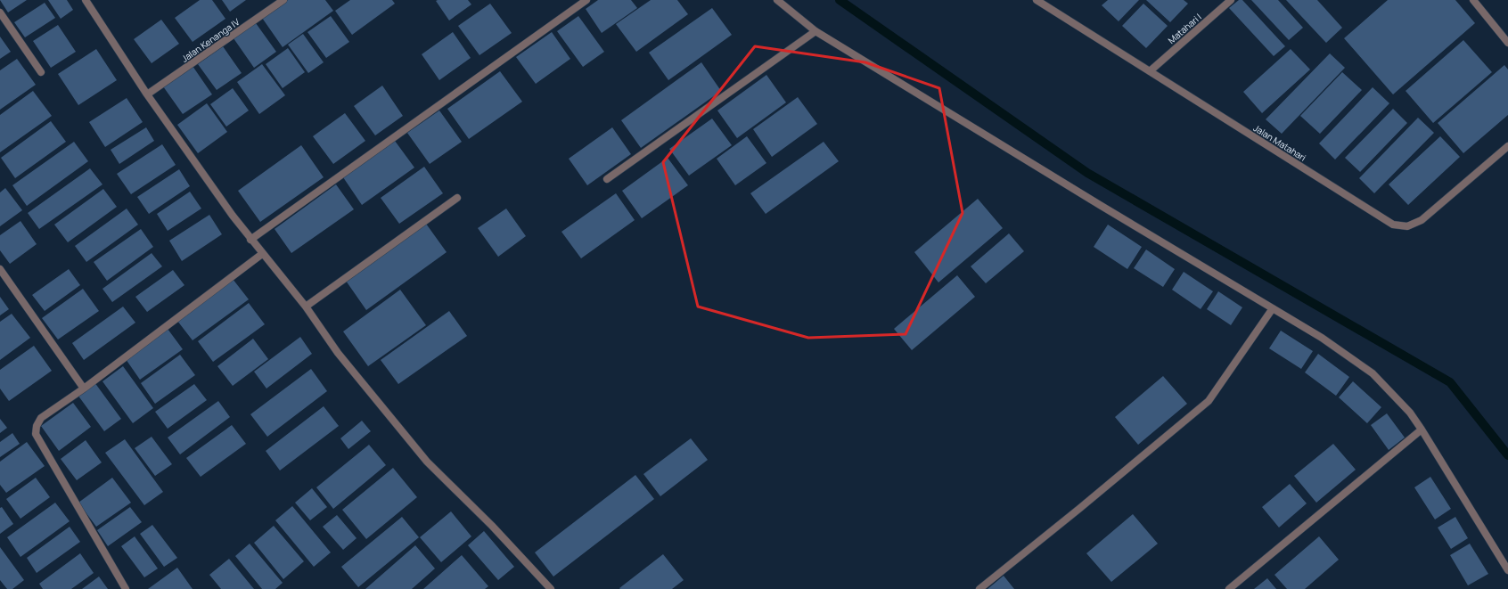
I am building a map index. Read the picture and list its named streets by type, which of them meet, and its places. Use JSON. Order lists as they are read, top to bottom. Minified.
{"streets":{"street":["Matahari I","Jalan Kenanga IV","Jalan Matahari"]},"crossings":[["Matahari I","Jalan Matahari"]]}
